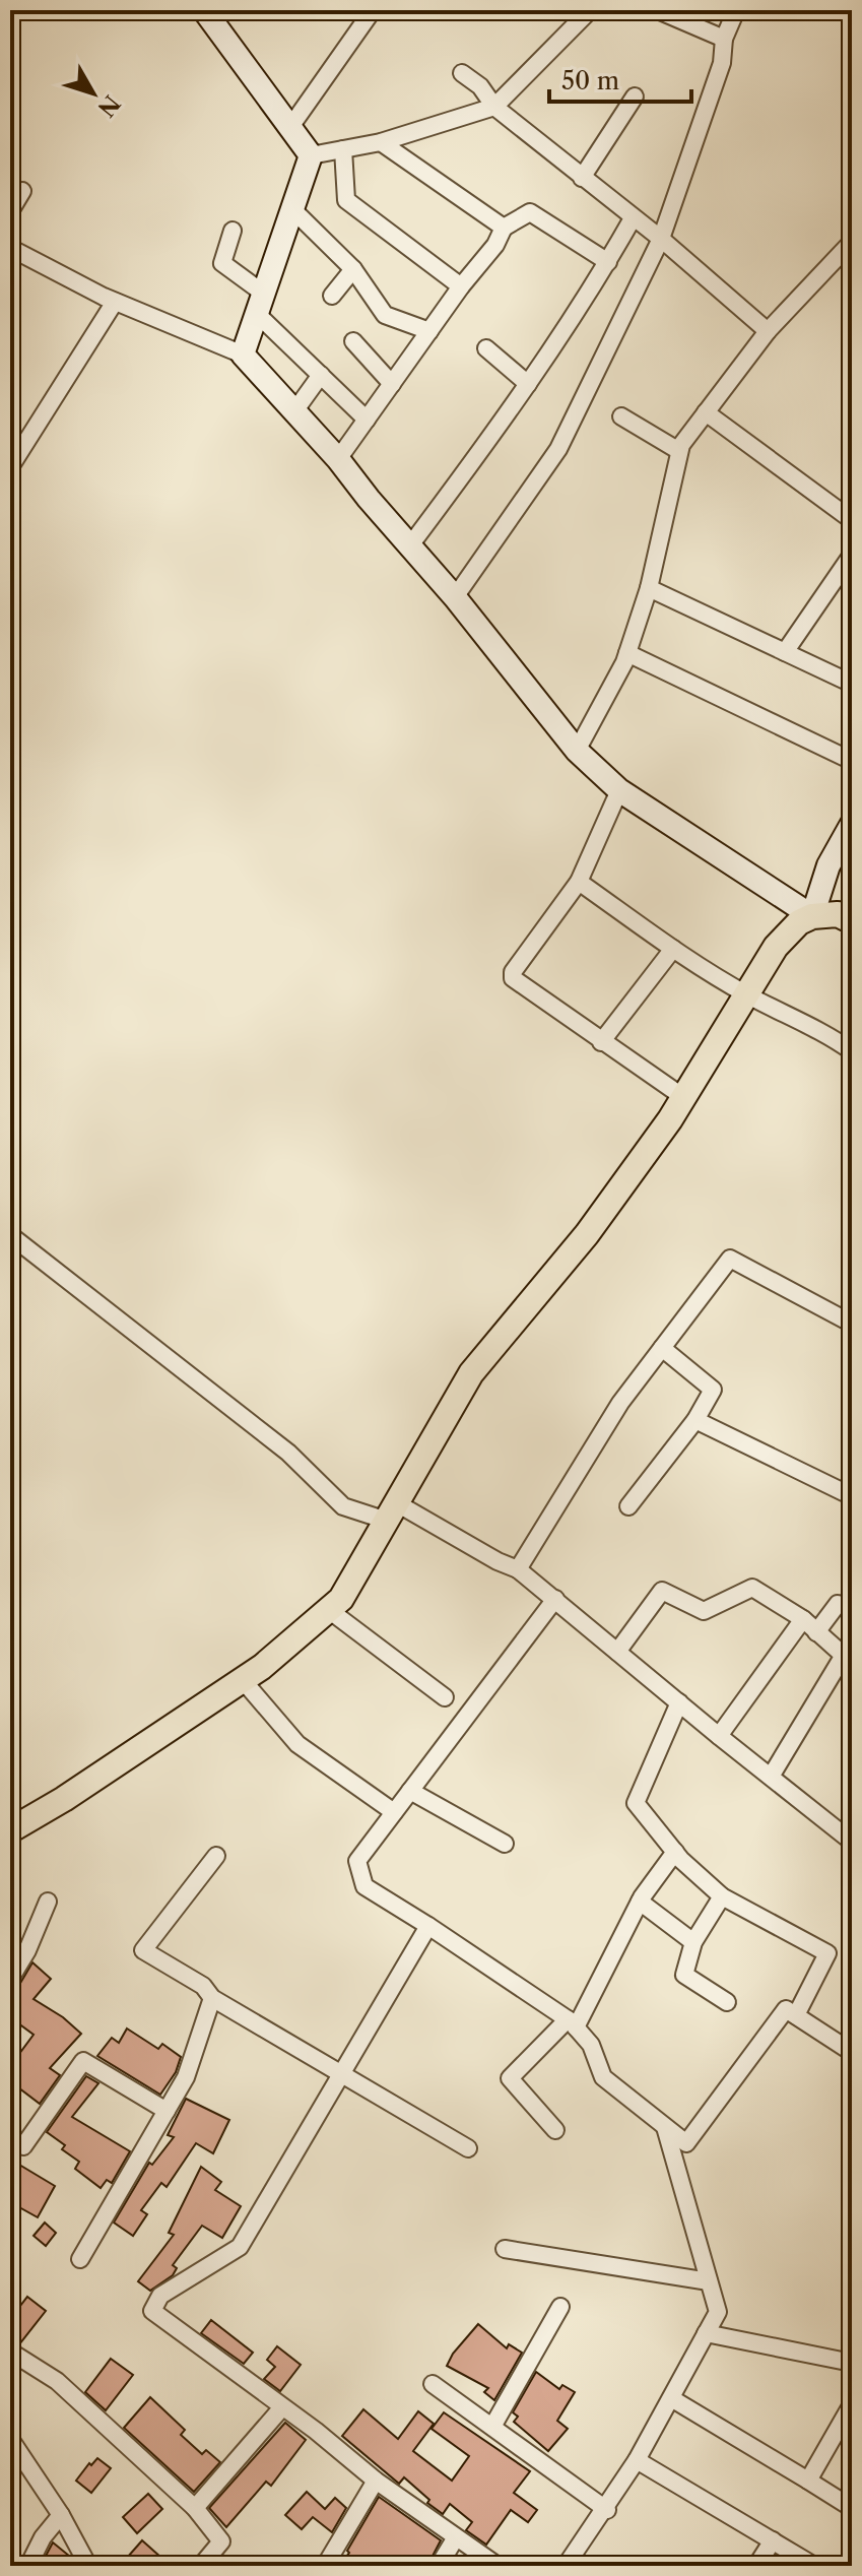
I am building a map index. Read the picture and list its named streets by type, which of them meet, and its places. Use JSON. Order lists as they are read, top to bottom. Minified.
{"scale_bar":"50 m","north":"bottom right"}
